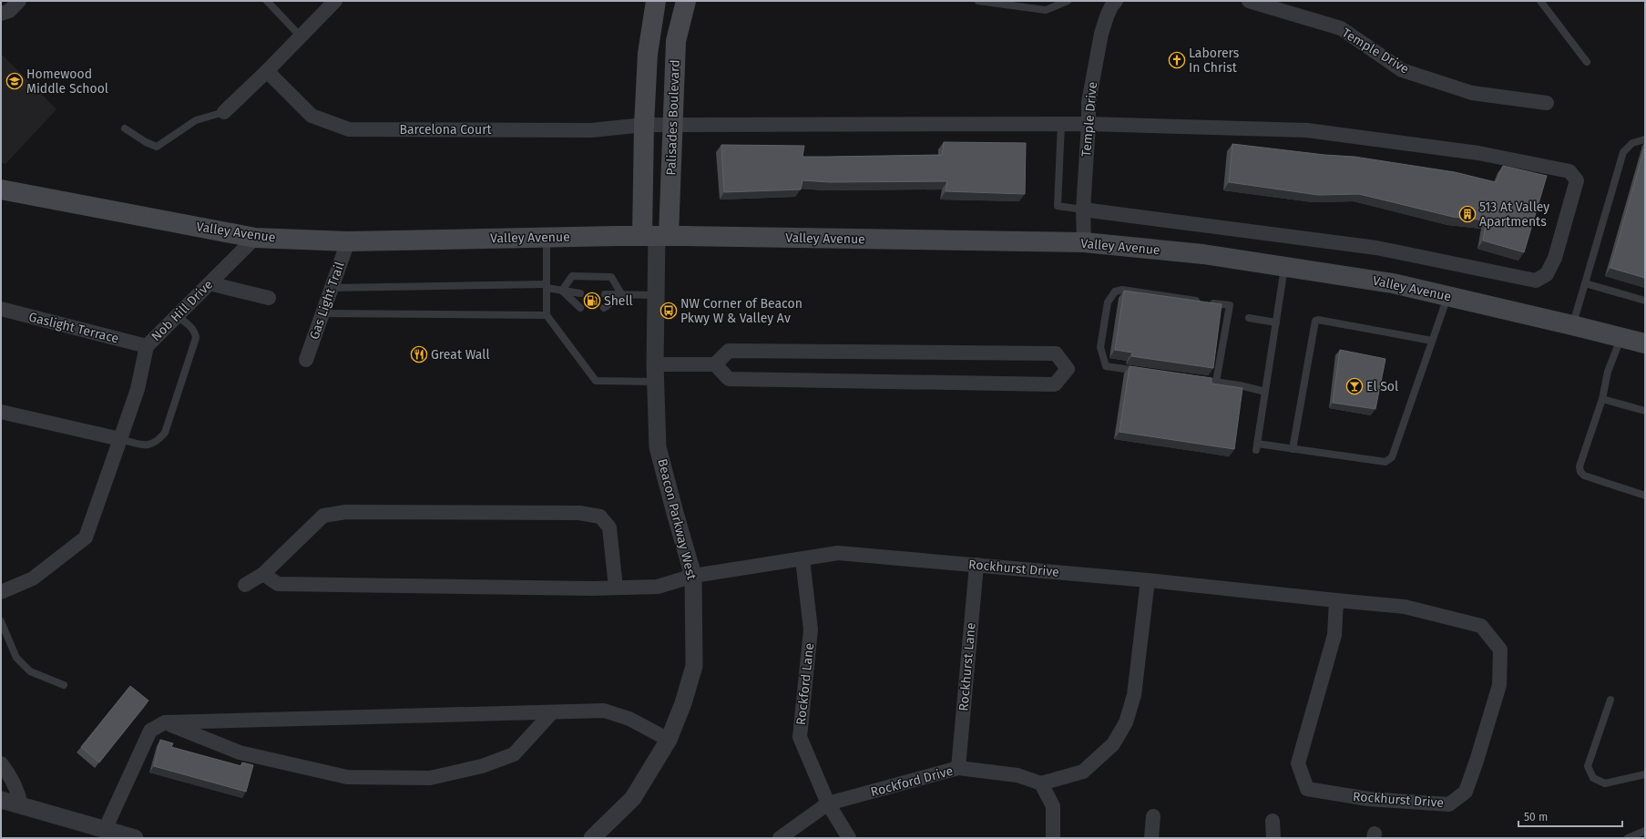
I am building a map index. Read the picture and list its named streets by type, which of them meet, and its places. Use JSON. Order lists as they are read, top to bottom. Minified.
{"streets":{"main road":["Palisades Boulevard","Valley Avenue"],"street":["Temple Drive","Barcelona Court","Gas Light Trail","Nob Hill Drive","Gaslight Terrace","Beacon Parkway West","Rockhurst Drive","Rockhurst Lane","Rockford Lane","Rockford Drive"]},"crossings":[["Temple Drive","Barcelona Court"],["Temple Drive","Valley Avenue"],["Palisades Boulevard","Barcelona Court"],["Palisades Boulevard","Valley Avenue"],["Palisades Boulevard","Beacon Parkway West"],["Valley Avenue","Gas Light Trail"],["Valley Avenue","Nob Hill Drive"],["Valley Avenue","Beacon Parkway West"],["Nob Hill Drive","Gaslight Terrace"],["Beacon Parkway West","Rockhurst Drive"],["Rockhurst Drive","Rockhurst Lane"],["Rockhurst Drive","Rockford Lane"],["Rockhurst Lane","Rockford Drive"],["Rockford Lane","Rockford Drive"]],"places":{"church":["Laborers In Christ"],"school or university":["Homewood Middle School"],"building":["513 At Valley Apartments"],"fuel station":["Shell"],"bus stop":["NW Corner of Beacon Pkwy W & Valley Av"],"restaurant":["Great Wall"],"bar":["El Sol"]},"scale_bar":"50 m"}
